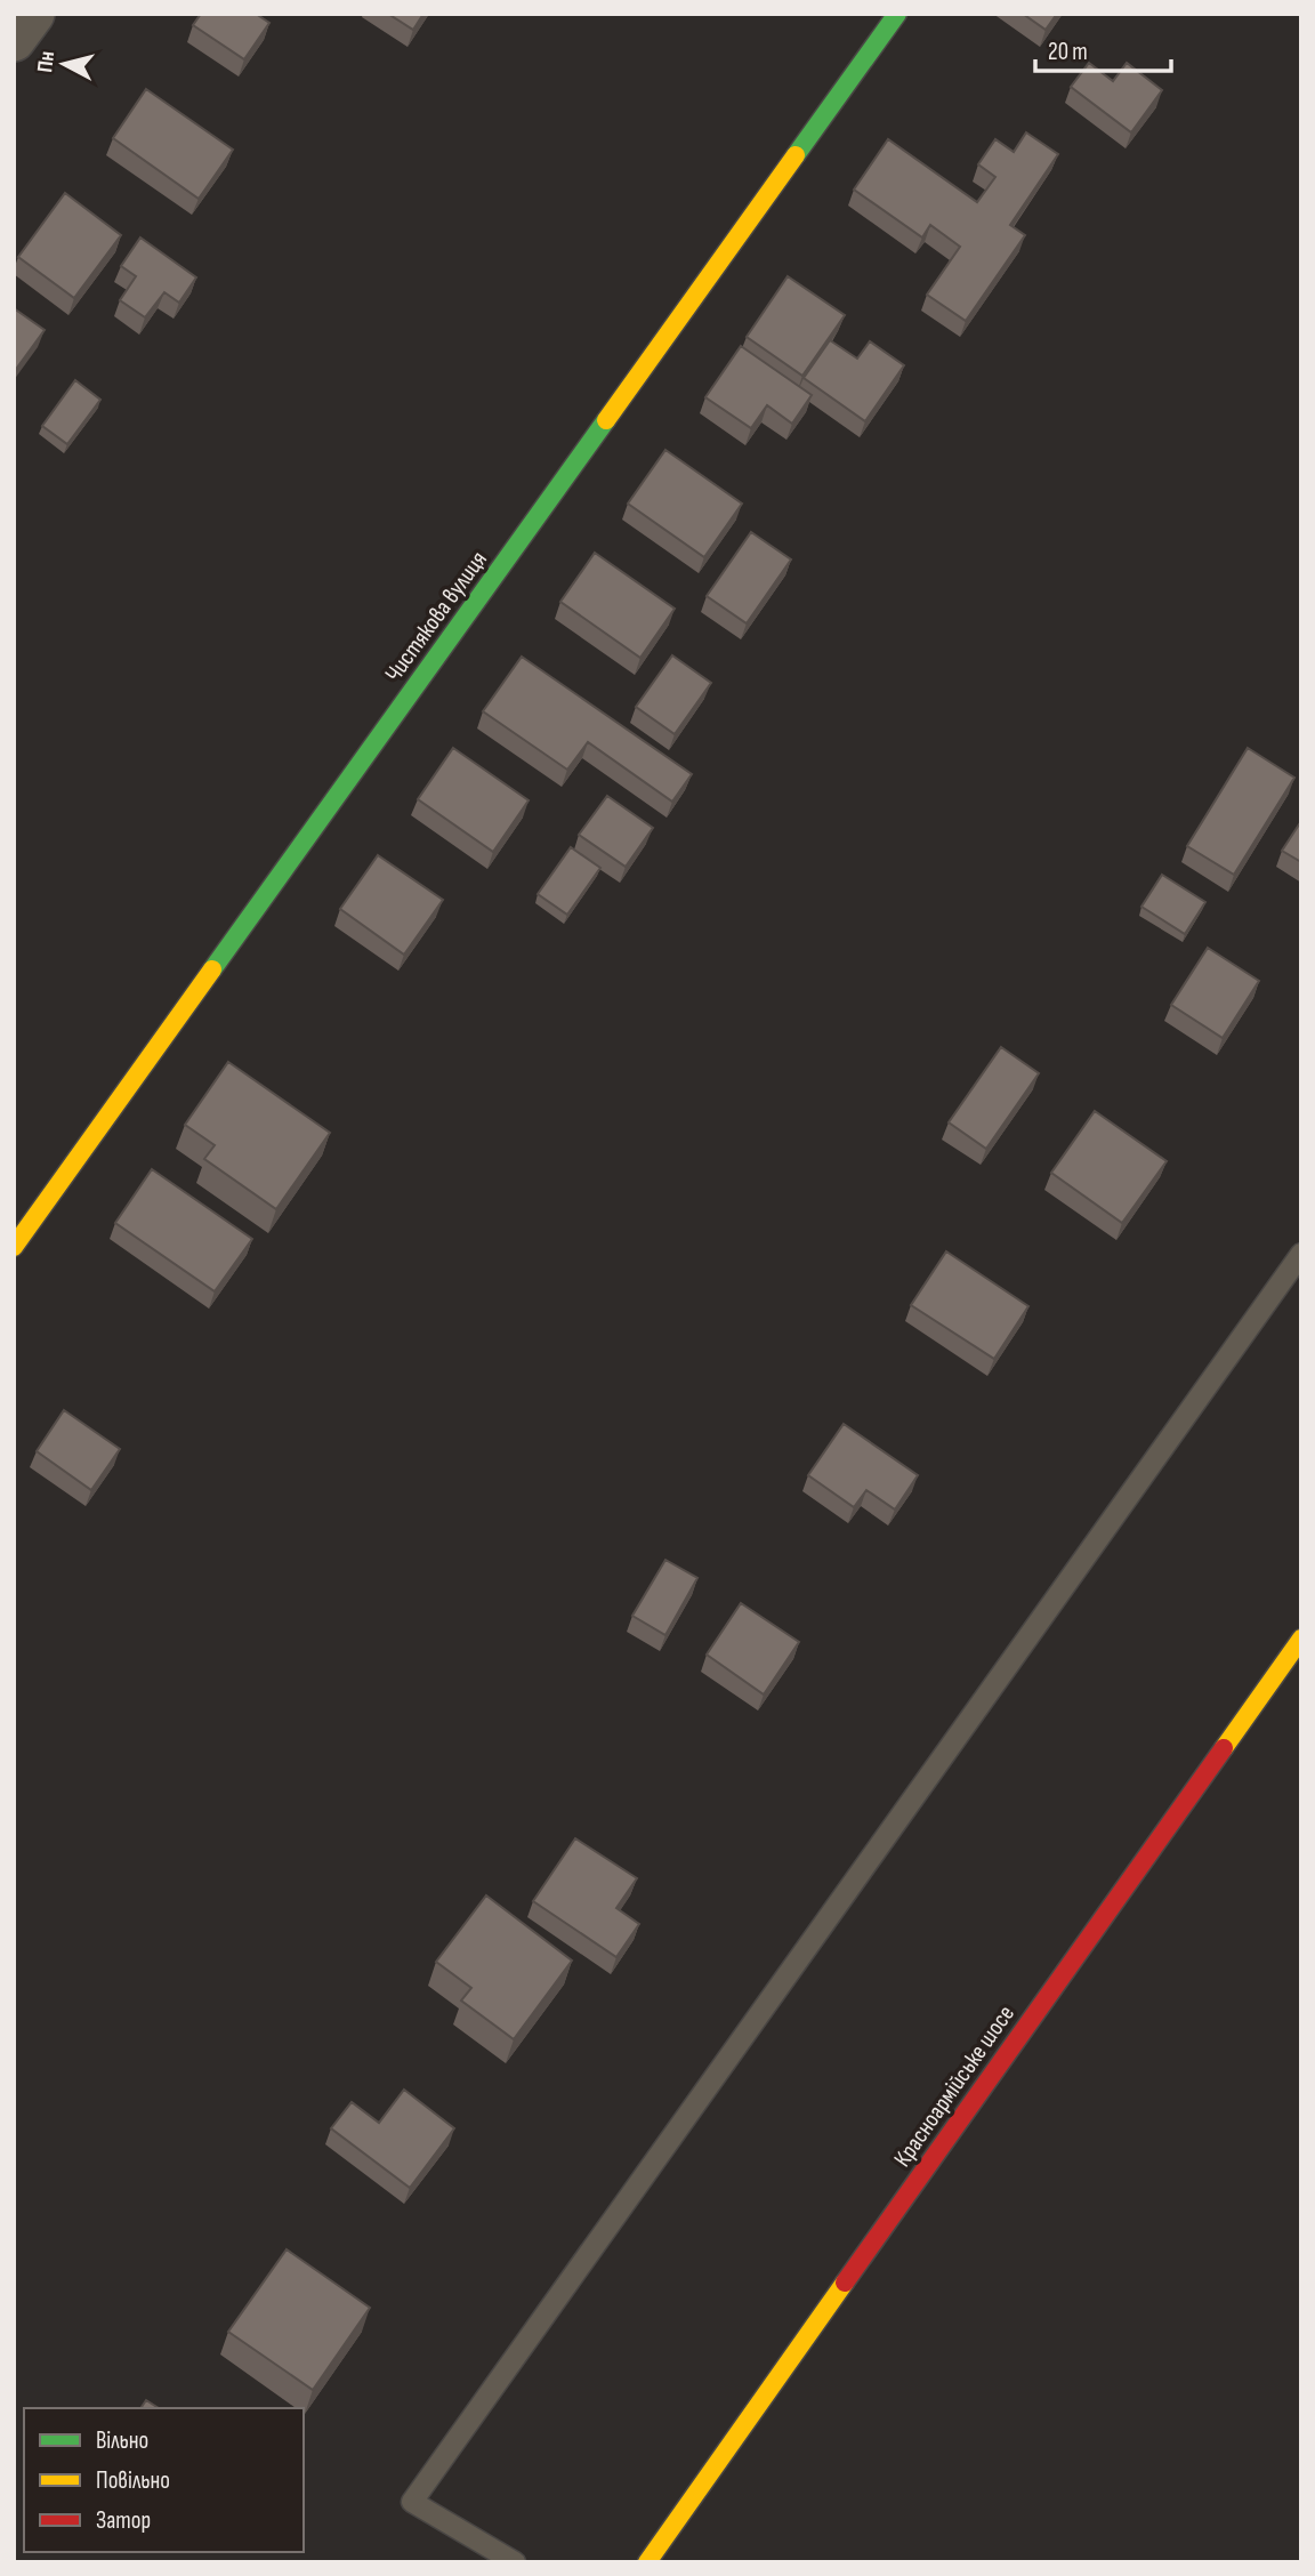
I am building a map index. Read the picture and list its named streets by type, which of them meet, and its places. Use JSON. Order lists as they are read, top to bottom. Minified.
{"streets":{"street":["Чистякова вулиця","Красноармійське шосе"]},"legend":["Вільно","Повільно","Затор"],"scale_bar":"20 m","north":"left"}
